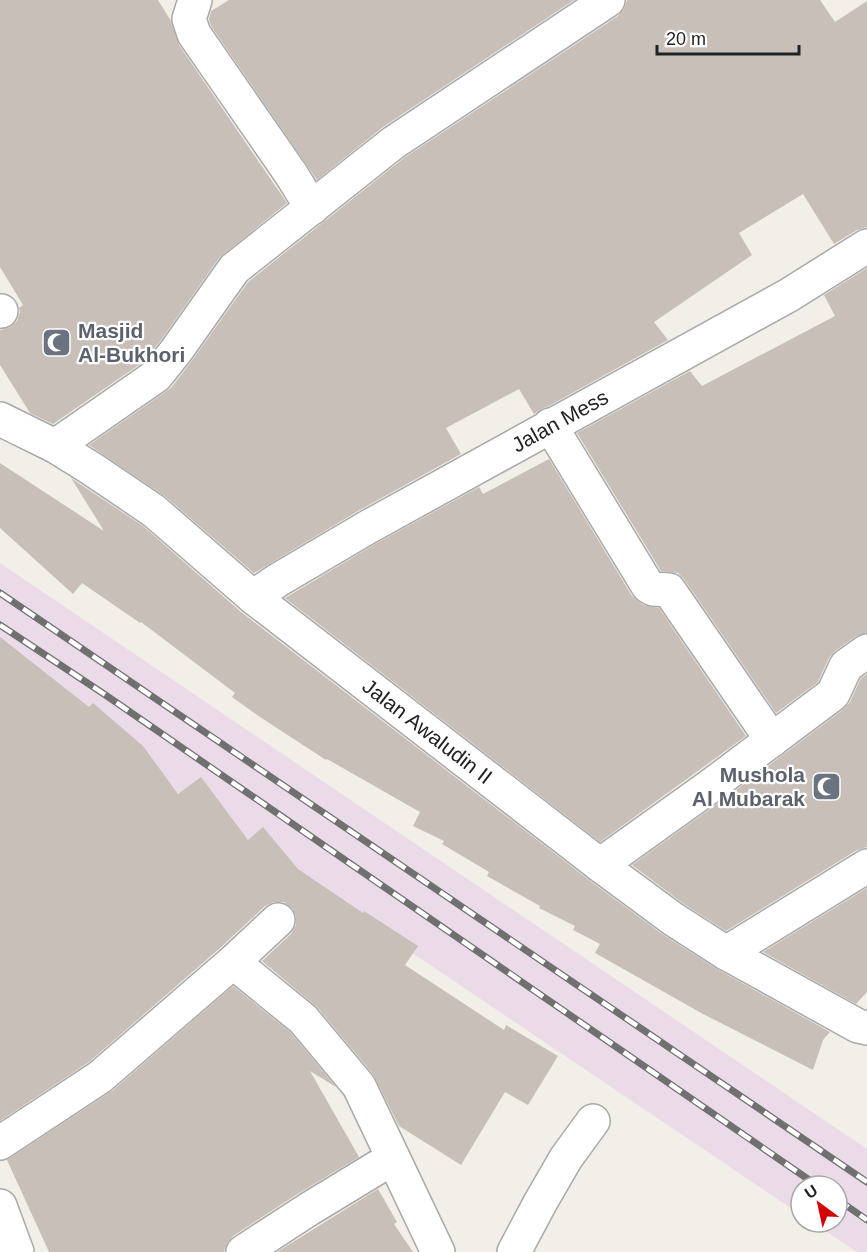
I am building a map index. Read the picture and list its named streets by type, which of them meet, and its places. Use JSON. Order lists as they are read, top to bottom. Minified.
{"streets":{"street":["Jalan Mess","Jalan Awaludin II"]},"crossings":[["Jalan Mess","Jalan Awaludin II"]],"places":{"mosque":["Masjid Al-Bukhori","Mushola Al Mubarak"]},"scale_bar":"20 m","north":"top left"}
